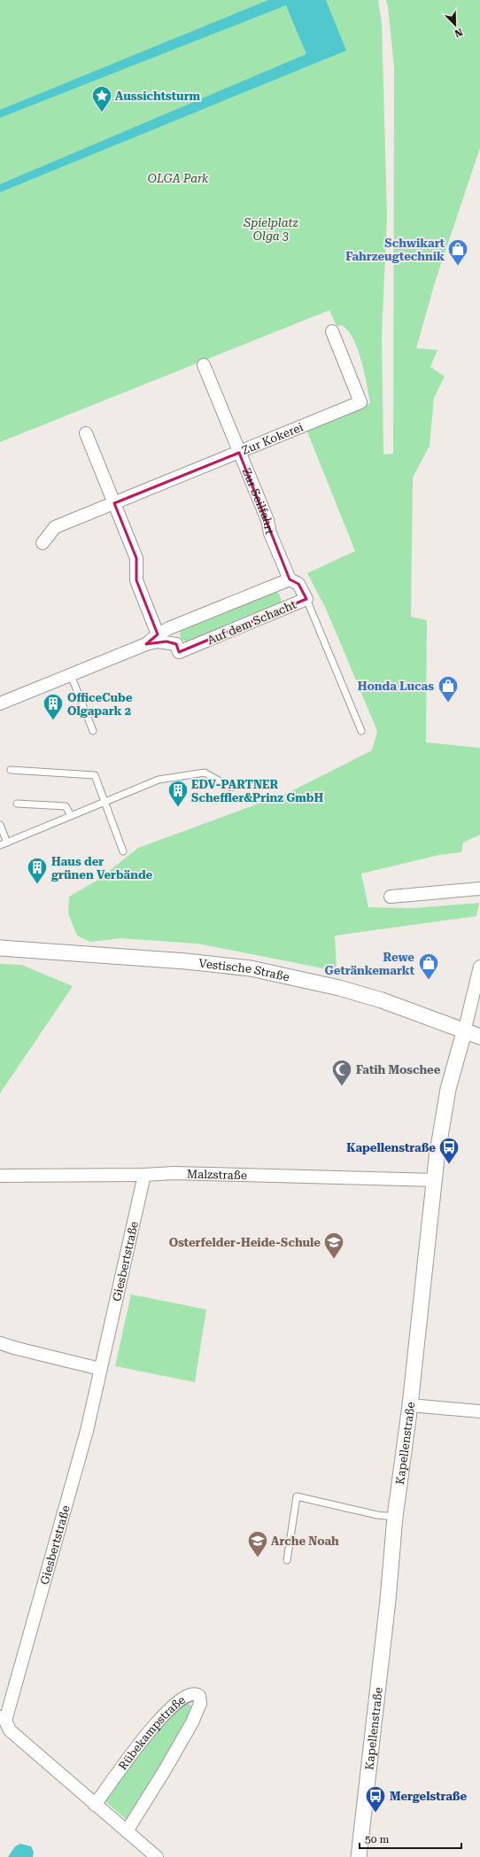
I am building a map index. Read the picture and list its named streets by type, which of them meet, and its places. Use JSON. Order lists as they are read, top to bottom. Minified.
{"streets":{"street":["Zur Kokerei","Zur Seilfahrt","Auf dem Schacht","Vestische Straße","Malzstraße","Giesbertstraße","Kapellenstraße","Rübekampstraße"]},"crossings":[["Zur Kokerei","Zur Seilfahrt"],["Zur Seilfahrt","Auf dem Schacht"],["Vestische Straße","Kapellenstraße"],["Malzstraße","Giesbertstraße"],["Malzstraße","Kapellenstraße"]],"parks":["OLGA Park","Spielplatz Olga 3"],"places":{"place":["Aussichtsturm"],"shop":["Schwikart Fahrzeugtechnik","Honda Lucas","Rewe Getränkemarkt"],"building":["OfficeCube Olgapark 2","EDV-PARTNER Scheffler&Prinz GmbH","Haus der grünen Verbände"],"mosque":["Fatih Moschee"],"bus stop":["Kapellenstraße","Mergelstraße"],"school or university":["Osterfelder-Heide-Schule","Arche Noah"]},"scale_bar":"50 m","north":"bottom right"}
